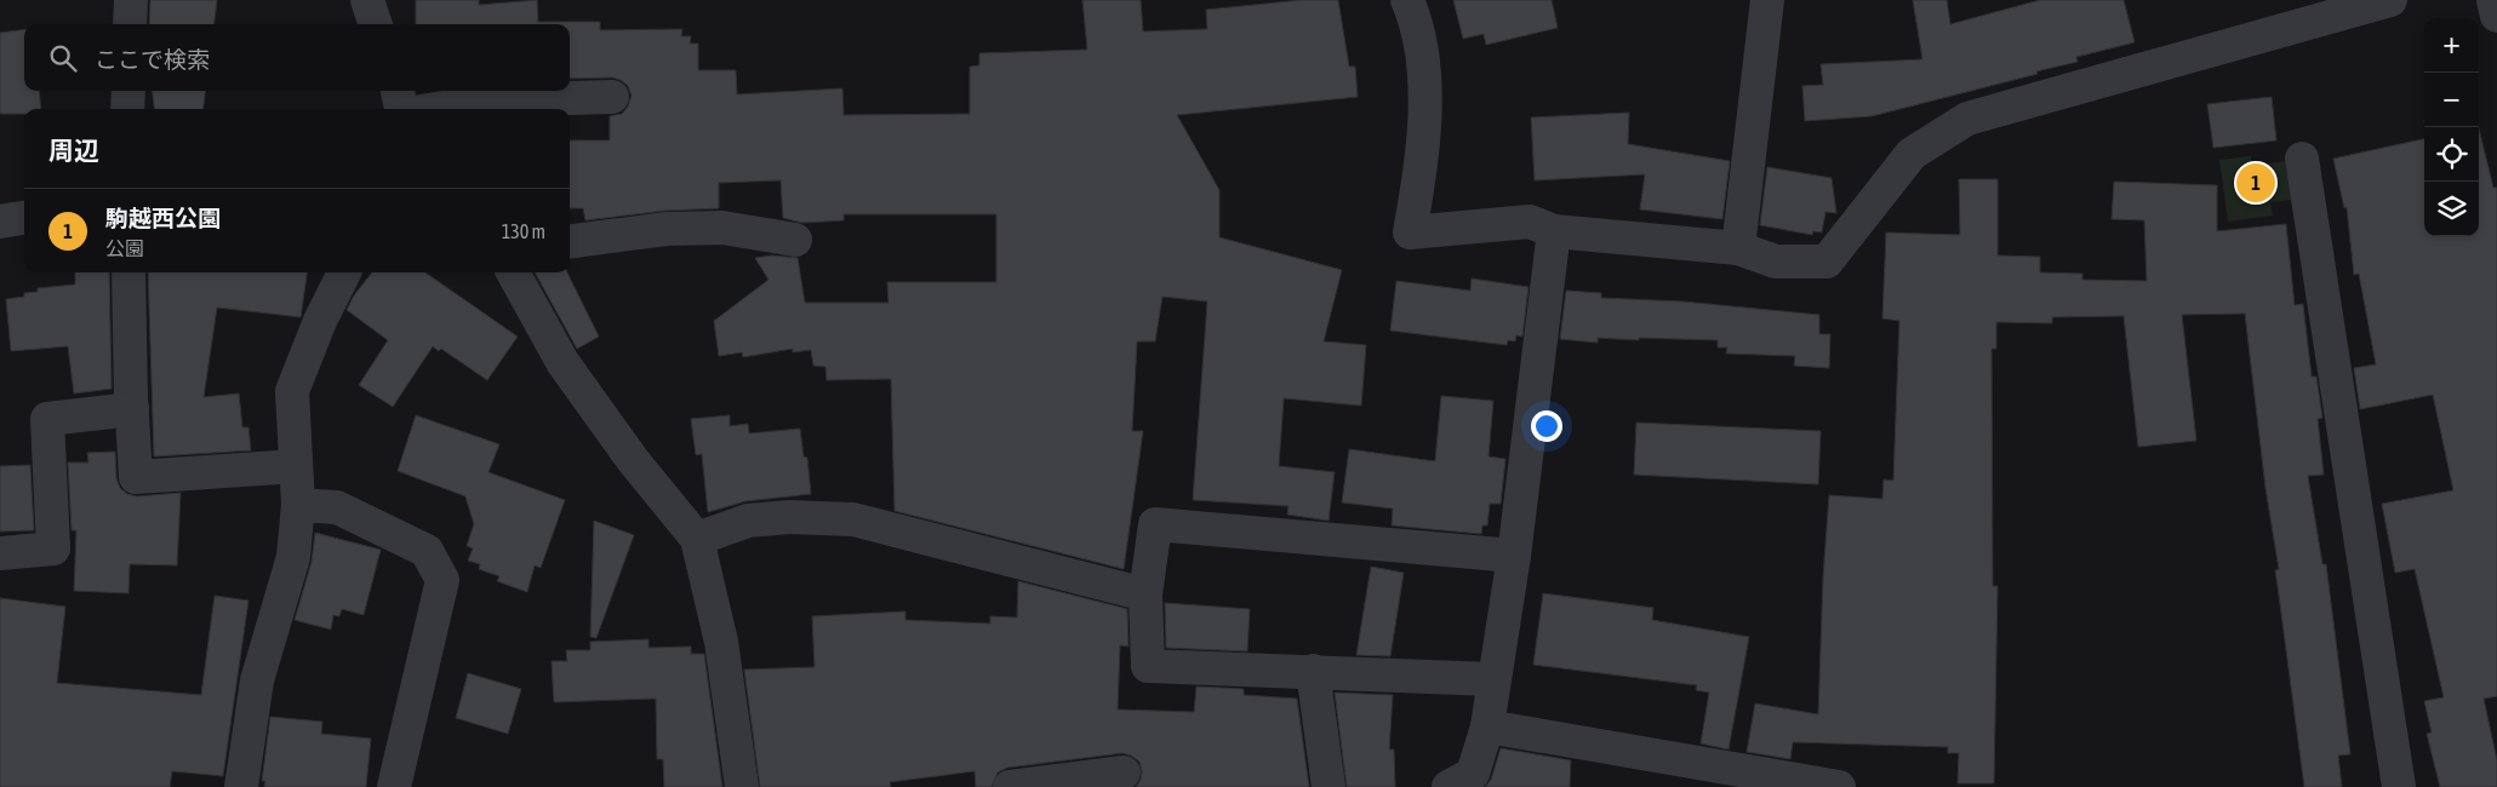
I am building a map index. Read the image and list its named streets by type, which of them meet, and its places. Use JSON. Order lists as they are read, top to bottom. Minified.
{"page":{"map_buttons":["+","−"],"search":"ここで検索","heading":"周辺","pins":"1","list":[{"mark":"1","name":"駒越西公園","note":"公園","value":"130 m"}]}}
